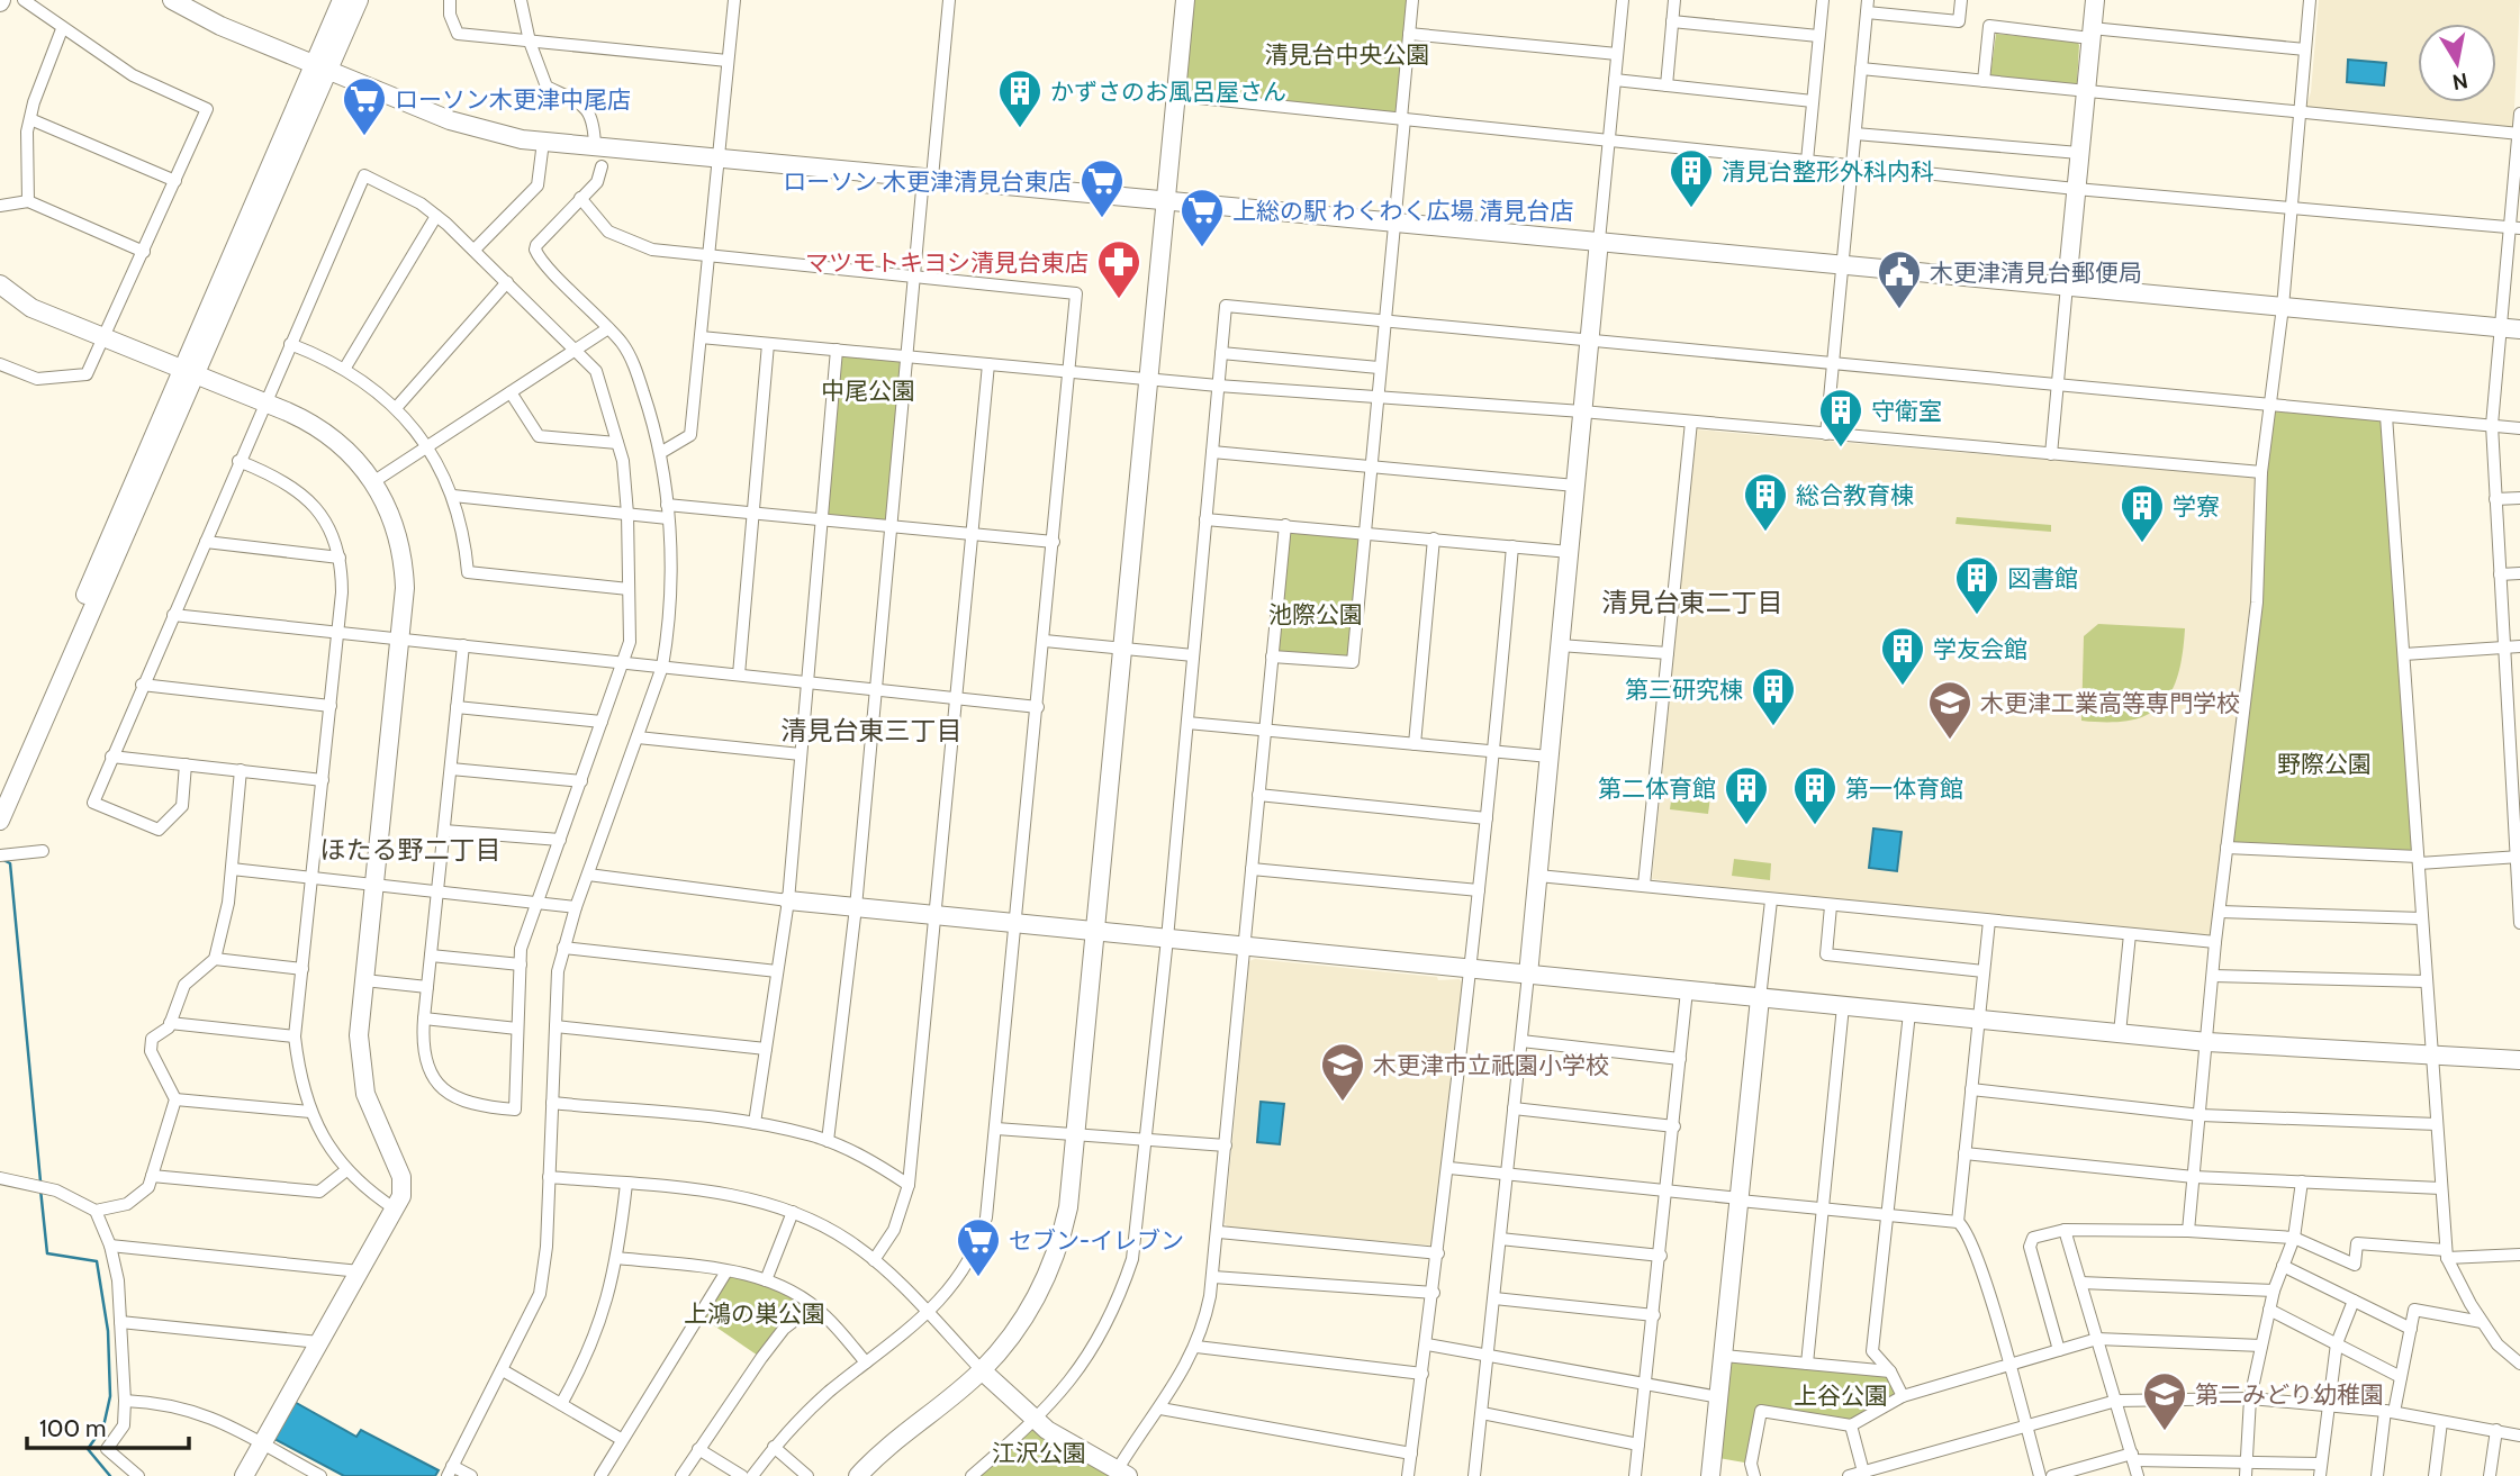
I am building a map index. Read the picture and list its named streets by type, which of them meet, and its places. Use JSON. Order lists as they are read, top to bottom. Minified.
{"districts":["清見台東二丁目","清見台東三丁目","ほたる野二丁目"],"parks":["清見台中央公園","中尾公園","池際公園","野際公園","上鴻の巣公園","上谷公園","江沢公園"],"places":{"building":["かずさのお風呂屋さん","清見台整形外科内科","守衛室","総合教育棟","学寮","図書館","学友会館","第三研究棟","第二体育館","第一体育館"],"supermarket":["ローソン木更津中尾店","ローソン 木更津清見台東店","上総の駅 わくわく広場 清見台店","セブン-イレブン"],"pharmacy":["マツモトキヨシ清見台東店"],"public building":["木更津清見台郵便局"],"school or university":["木更津工業高等専門学校","木更津市立祇園小学校","第二みどり幼稚園"]},"scale_bar":"100 m","north":"bottom"}
